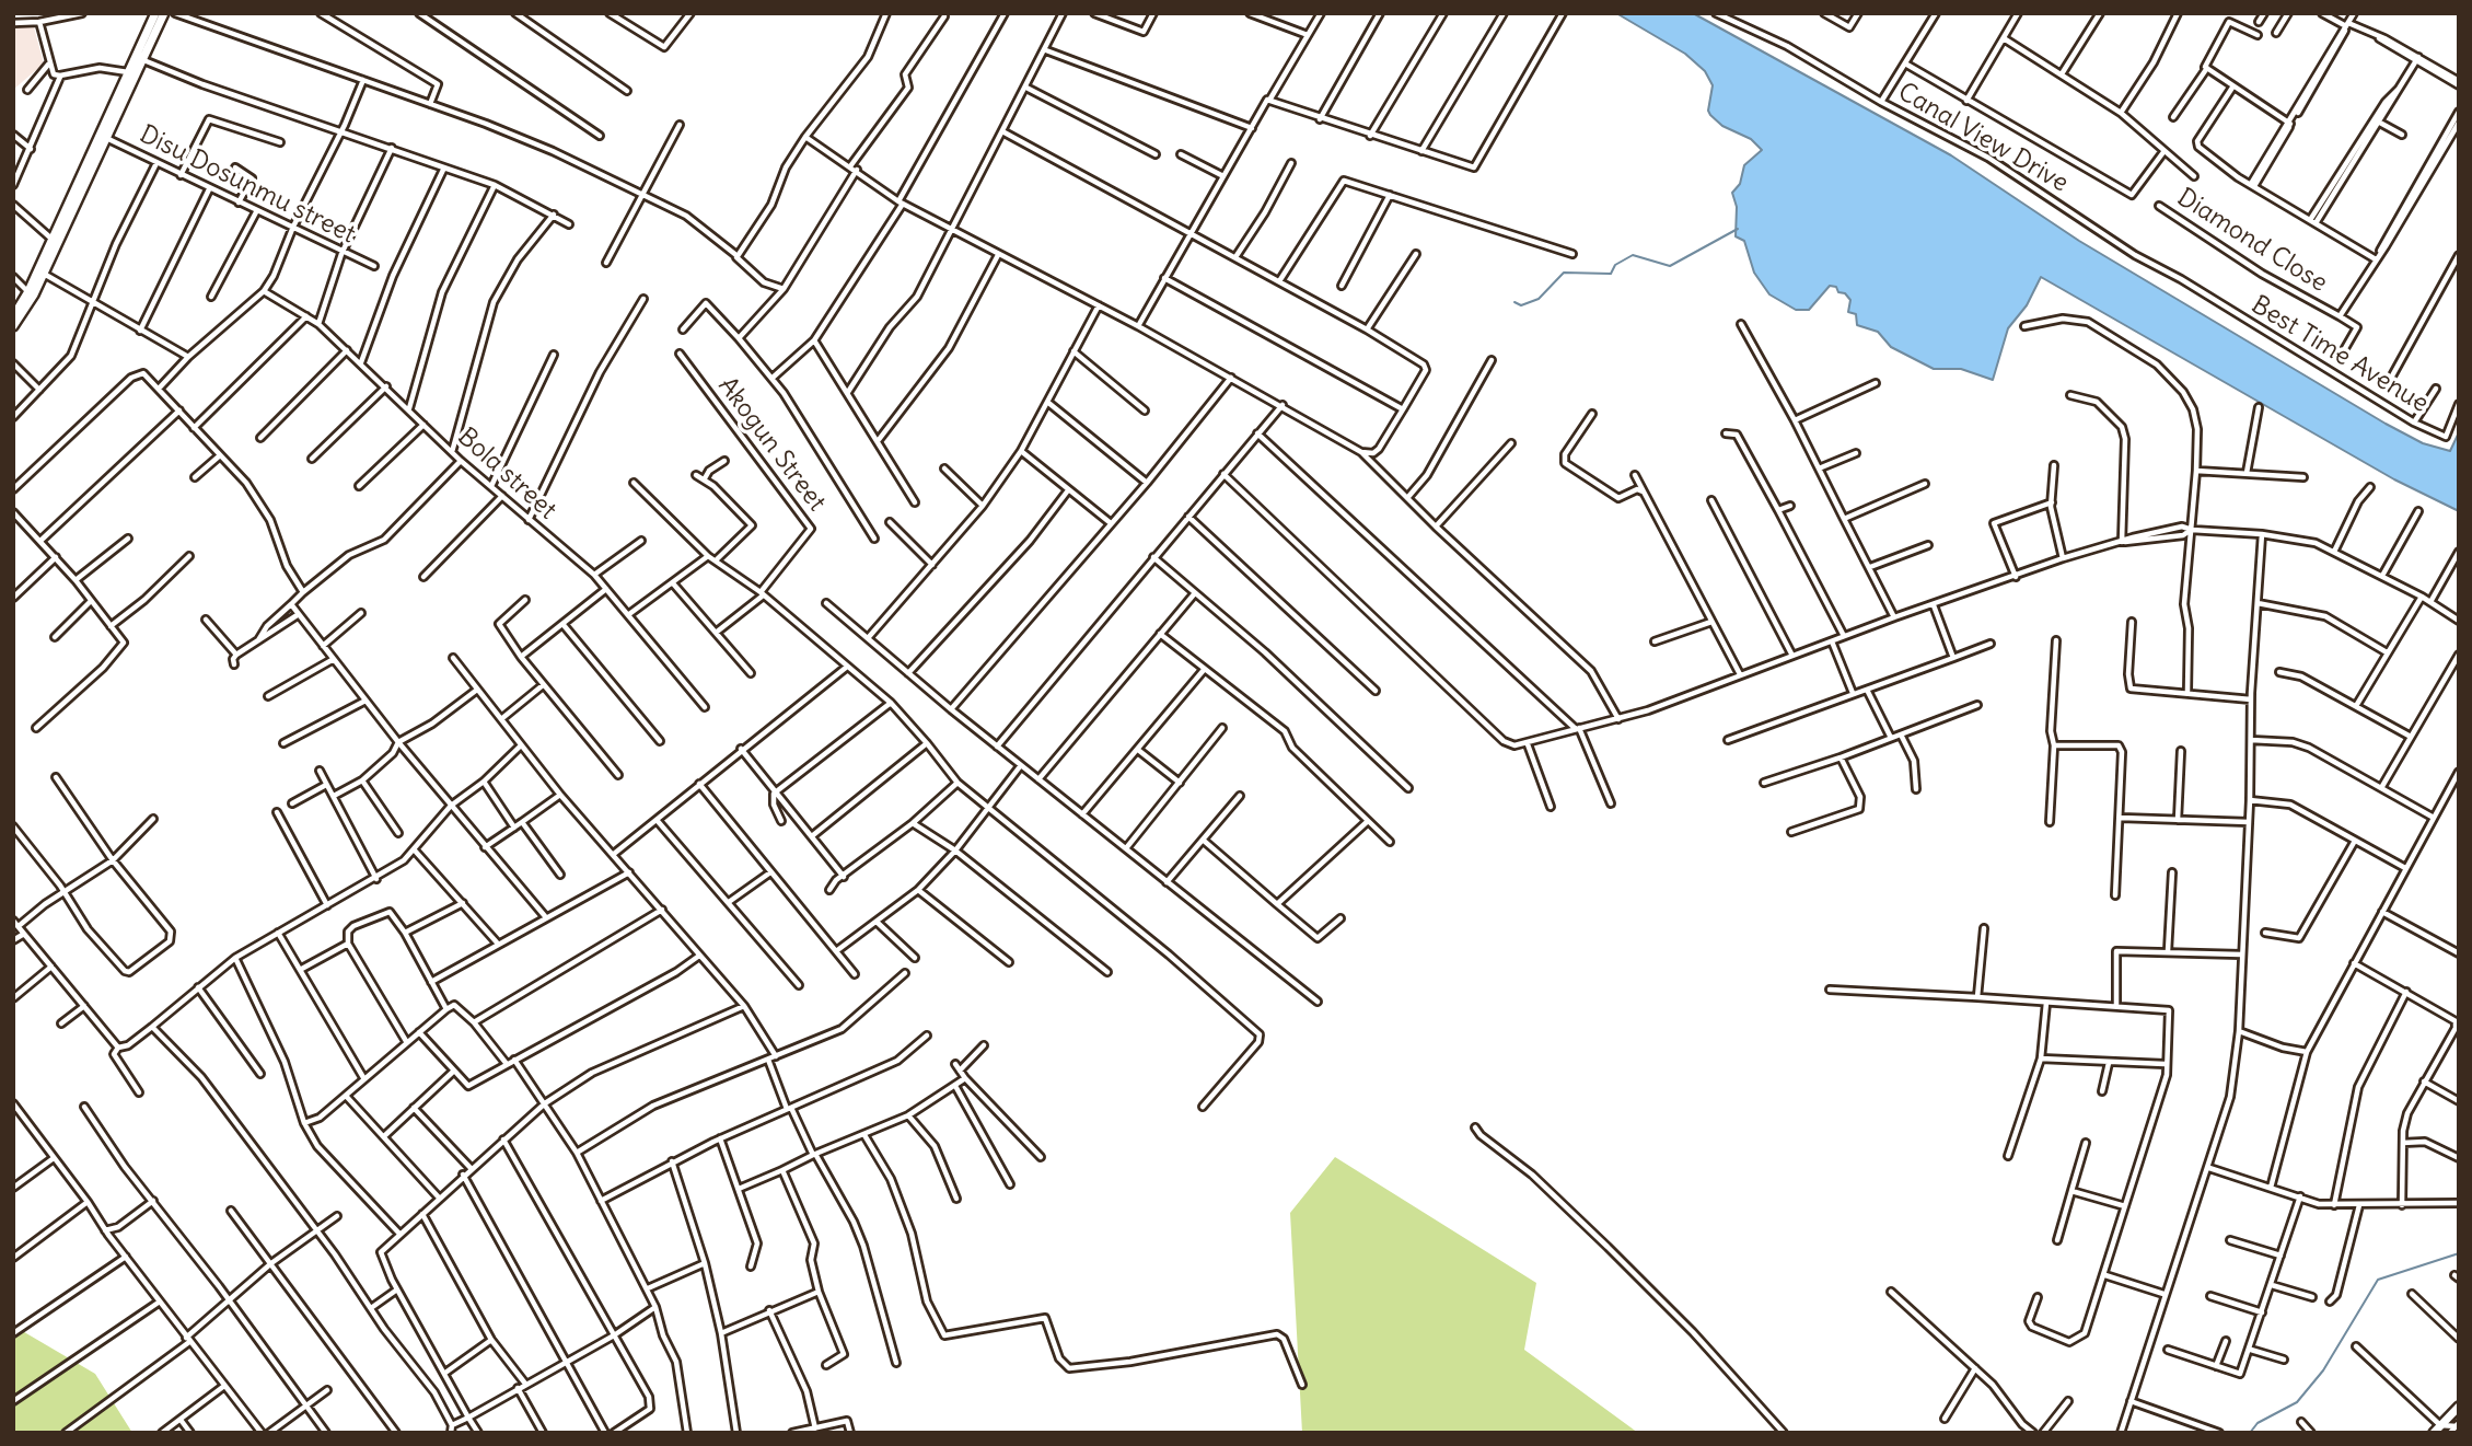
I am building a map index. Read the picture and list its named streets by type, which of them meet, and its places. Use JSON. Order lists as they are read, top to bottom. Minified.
{"streets":{"street":["Canal View Drive","Disu Dosunmu street","Diamond Close","Best Time Avenue","Akogun Street","Bola street"]},"crossings":[["Canal View Drive","Best Time Avenue"]]}
